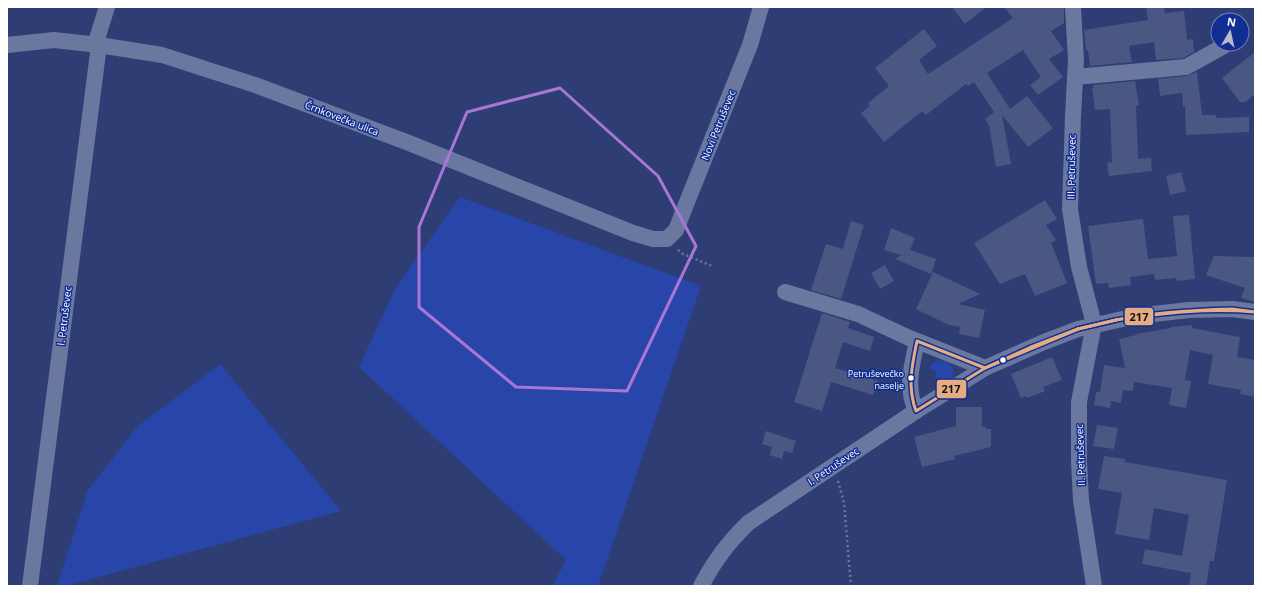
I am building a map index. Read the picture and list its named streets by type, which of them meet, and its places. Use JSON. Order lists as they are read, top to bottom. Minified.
{"streets":{"street":["Črnkovečka ulica","Novi Petruševec","III. Petruševec","I. Petruševec","II. Petruševec"]},"crossings":[["Črnkovečka ulica","Novi Petruševec"],["Črnkovečka ulica","I. Petruševec"],["III. Petruševec","I. Petruševec"],["III. Petruševec","II. Petruševec"],["I. Petruševec","II. Petruševec"]],"places":["Petruševečko naselje"],"lines":["transit line 217"],"north":"top"}
